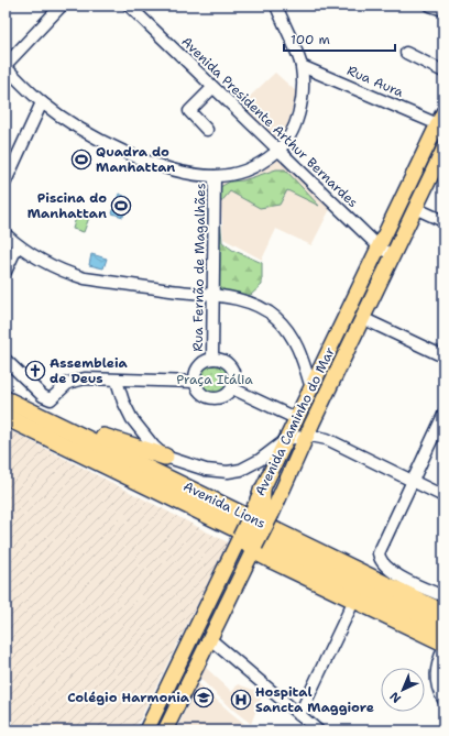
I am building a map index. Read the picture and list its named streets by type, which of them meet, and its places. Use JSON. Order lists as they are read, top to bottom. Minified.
{"streets":{"highway":["Avenida Lions"],"main road":["Avenida Caminho do Mar"],"street":["Rua Aura","Avenida Presidente Arthur Bernardes","Rua Fernão de Magalhães"]},"crossings":[["Rua Aura","Avenida Caminho do Mar"],["Avenida Presidente Arthur Bernardes","Avenida Caminho do Mar"]],"parks":["Praça Itália"],"places":{"sports":["Quadra do Manhattan","Piscina do Manhattan"],"church":["Assembleia de Deus"],"school or university":["Colégio Harmonia"],"hospital":["Hospital Sancta Maggiore"]},"scale_bar":"100 m","north":"bottom left"}
